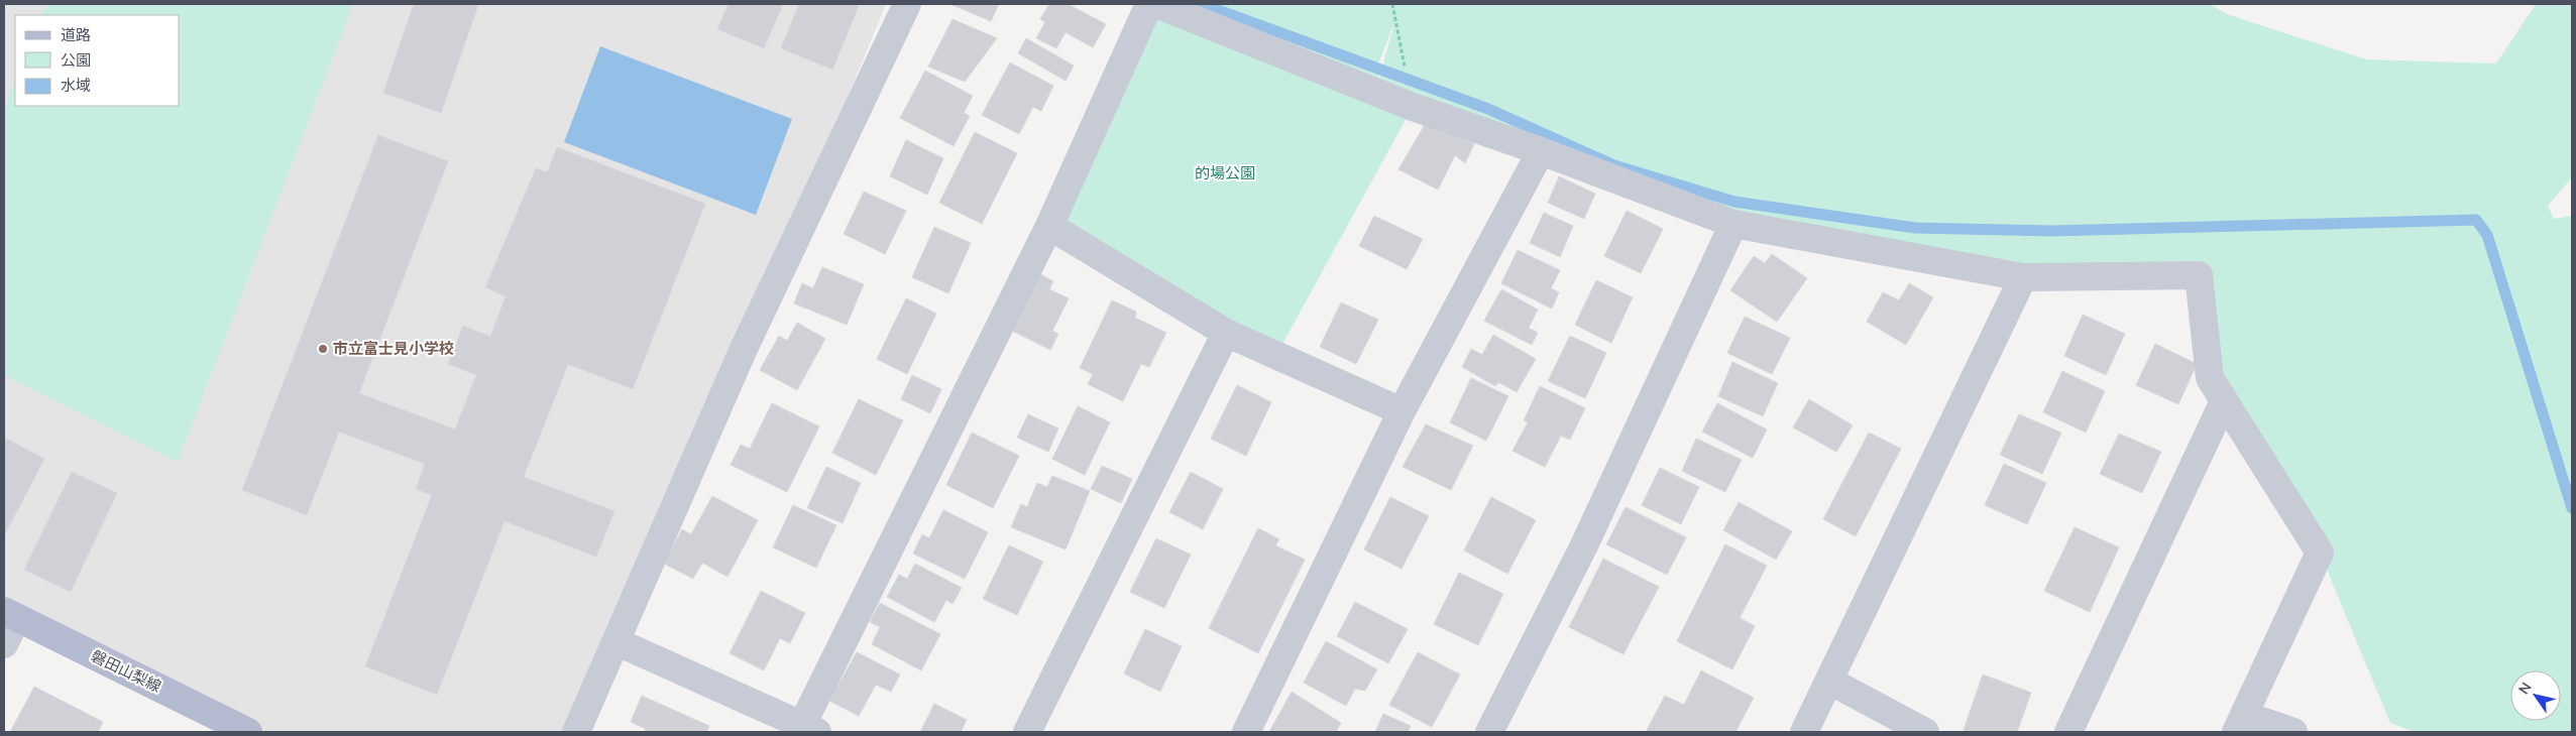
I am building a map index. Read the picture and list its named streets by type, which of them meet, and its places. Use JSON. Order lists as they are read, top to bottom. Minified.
{"streets":{"main road":["磐田山梨線"]},"parks":["的場公園"],"places":["市立富士見小学校"],"legend":["道路","公園","水域"],"north":"top left"}
